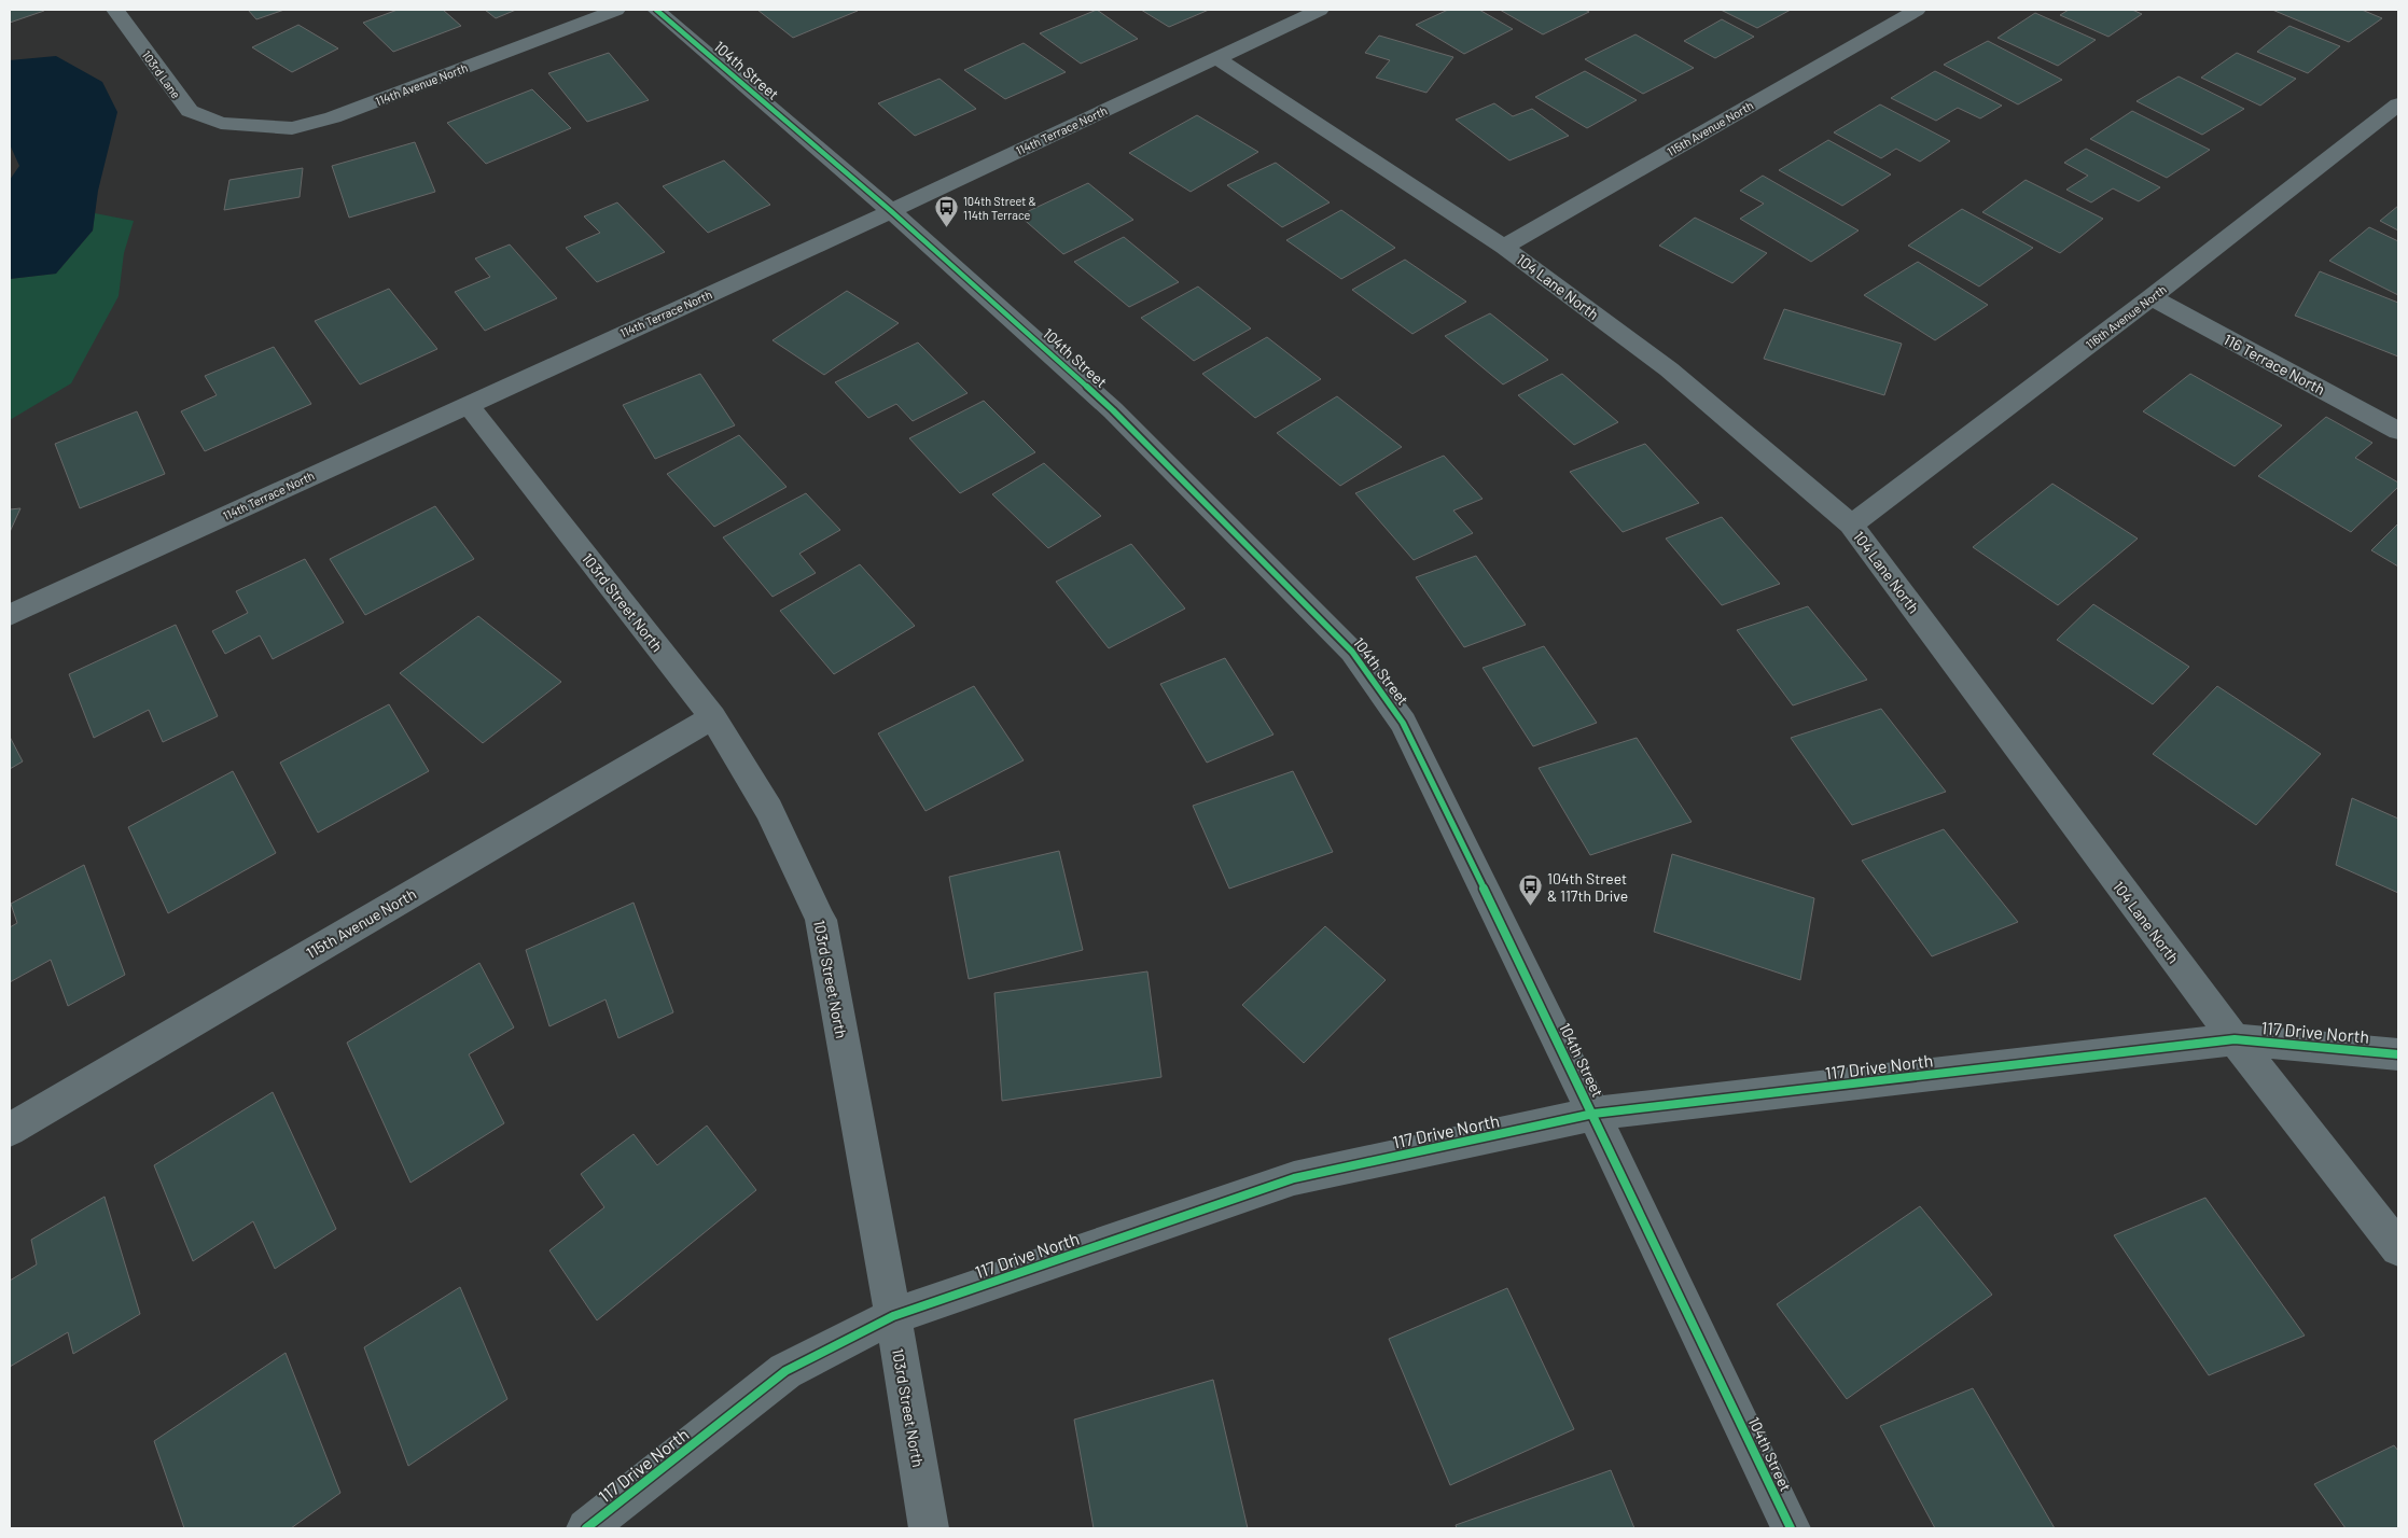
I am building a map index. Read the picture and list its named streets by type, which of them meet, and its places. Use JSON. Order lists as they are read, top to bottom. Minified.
{"streets":{"street":["104th Street","103rd Lane","114th Avenue North","115th Avenue North","114th Terrace North","104 Lane North","116th Avenue North","116 Terrace North","103rd Street North","117 Drive North"]},"crossings":[["104th Street","114th Terrace North"],["104th Street","117 Drive North"],["103rd Lane","114th Avenue North"],["115th Avenue North","104 Lane North"],["115th Avenue North","103rd Street North"],["114th Terrace North","104 Lane North"],["114th Terrace North","103rd Street North"],["104 Lane North","116th Avenue North"],["104 Lane North","117 Drive North"],["116th Avenue North","116 Terrace North"],["103rd Street North","117 Drive North"]],"places":{"bus stop":["104th Street & 114th Terrace","104th Street & 117th Drive"]}}
